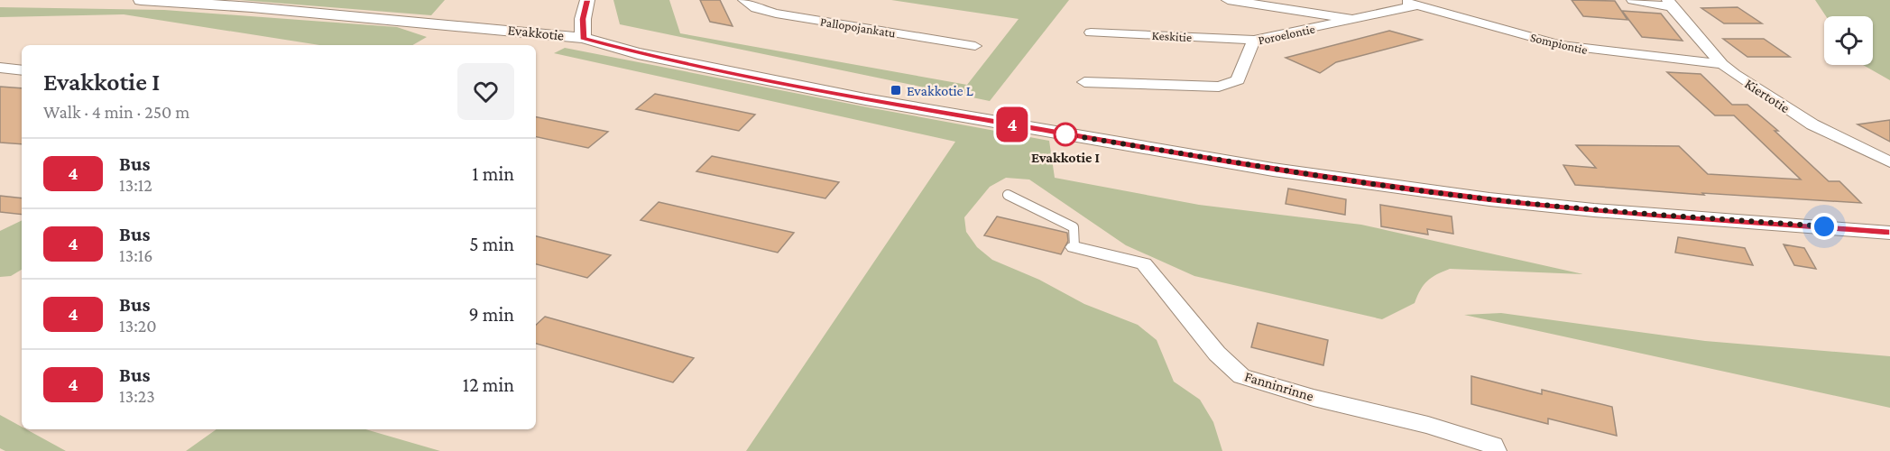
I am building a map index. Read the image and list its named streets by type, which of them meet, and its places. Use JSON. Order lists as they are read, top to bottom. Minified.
{"streets":{"street":["Pallopojankatu","Evakkotie","Poroelontie","Keskitie","Sompiontie","Kiertotie","Fanninrinne"]},"crossings":[["Poroelontie","Keskitie"],["Poroelontie","Sompiontie"],["Sompiontie","Kiertotie"]],"places":{"transit":["Evakkotie L"],"other":["Evakkotie I"]},"lines":["bus line 4"],"page":{"on_map":"4","heading":["Evakkotie I","Walk · 4 min · 250 m"],"list":[{"mark":"4","name":"Bus","note":"13:12","value":"1 min"},{"mark":"4","name":"Bus","note":"13:16","value":"5 min"},{"mark":"4","name":"Bus","note":"13:20","value":"9 min"},{"mark":"4","name":"Bus","note":"13:23","value":"12 min"}]}}
